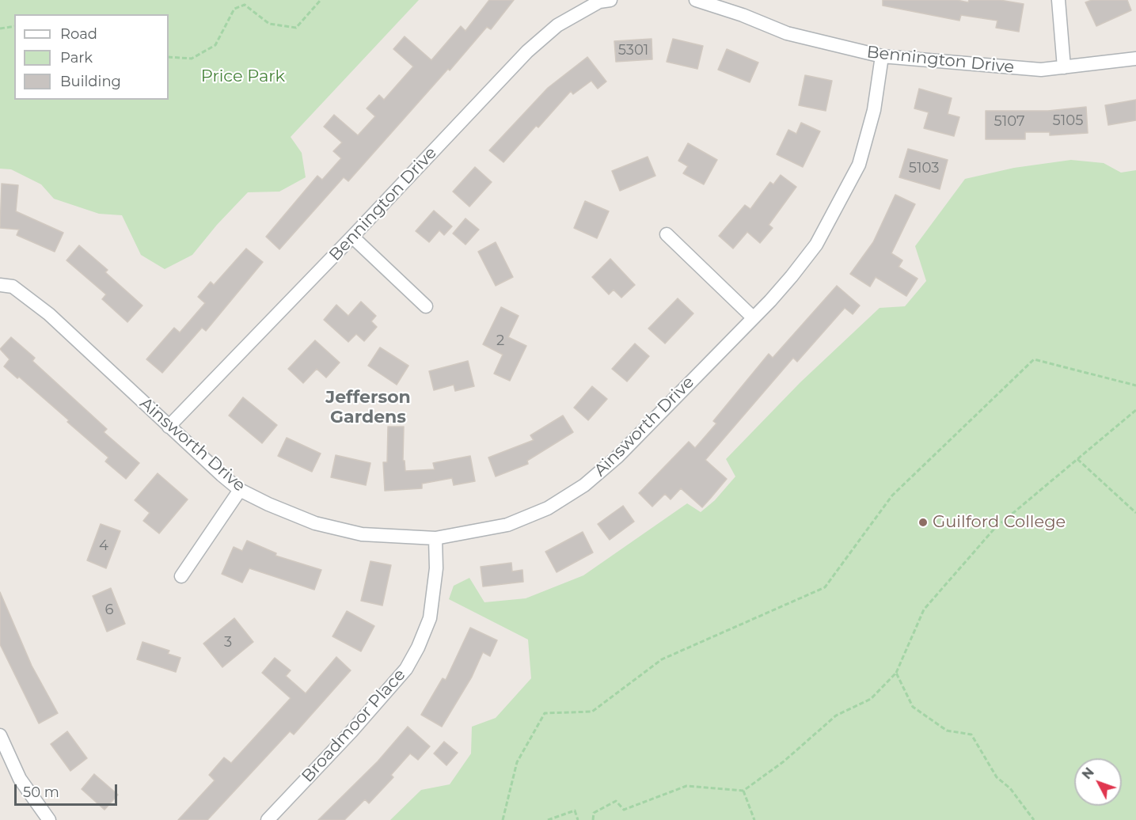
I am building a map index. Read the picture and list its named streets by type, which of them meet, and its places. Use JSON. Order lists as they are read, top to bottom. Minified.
{"streets":{"street":["Bennington Drive","Ainsworth Drive","Broadmoor Place"]},"crossings":[["Bennington Drive","Ainsworth Drive"],["Ainsworth Drive","Broadmoor Place"]],"districts":["Jefferson Gardens"],"parks":["Price Park"],"places":["Guilford College"],"house_numbers":["5301","5105","5107","5103","2","4","6","3"],"legend":["Road","Park","Building"],"scale_bar":"50 m","north":"top left"}
